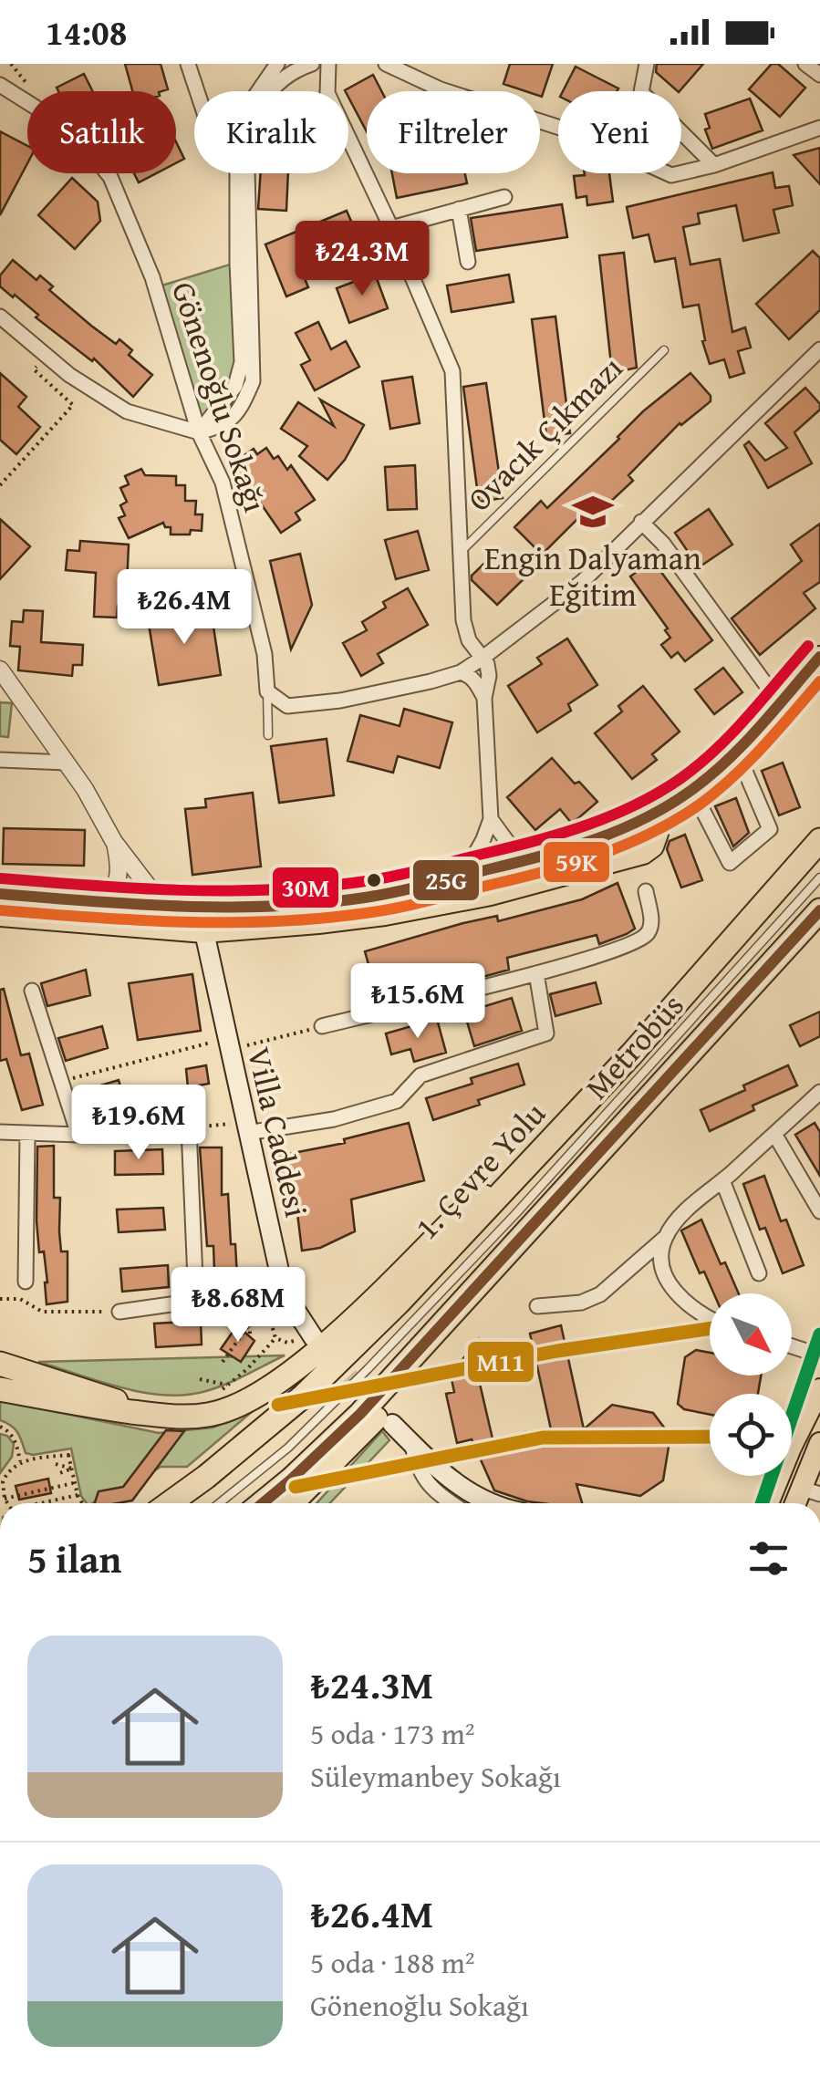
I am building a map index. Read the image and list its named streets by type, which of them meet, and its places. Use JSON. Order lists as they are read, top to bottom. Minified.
{"streets":{"highway":["1. Çevre Yolu"],"main road":["Villa Caddesi"],"street":["Gönenoğlu Sokağı"],"lane":["Ovacık Çıkmazı","Metrobüs"]},"places":{"school or university":["Engin Dalyaman Eğitim"]},"lines":["transit line 30M","transit line 25G","transit line 59K","transit line M11"],"north":"bottom right","page":{"status":"14:08","chip":["Satılık","Kiralık","Filtreler","Yeni"],"price":["₺24.3M","₺26.4M","₺15.6M","₺19.6M","₺8.68M"],"heading":"5 ilan","list":[{"name":"₺24.3M","note":"5 oda · 173 m² · Süleymanbey Sokağı"},{"name":"₺26.4M","note":"5 oda · 188 m² · Gönenoğlu Sokağı"}]}}
